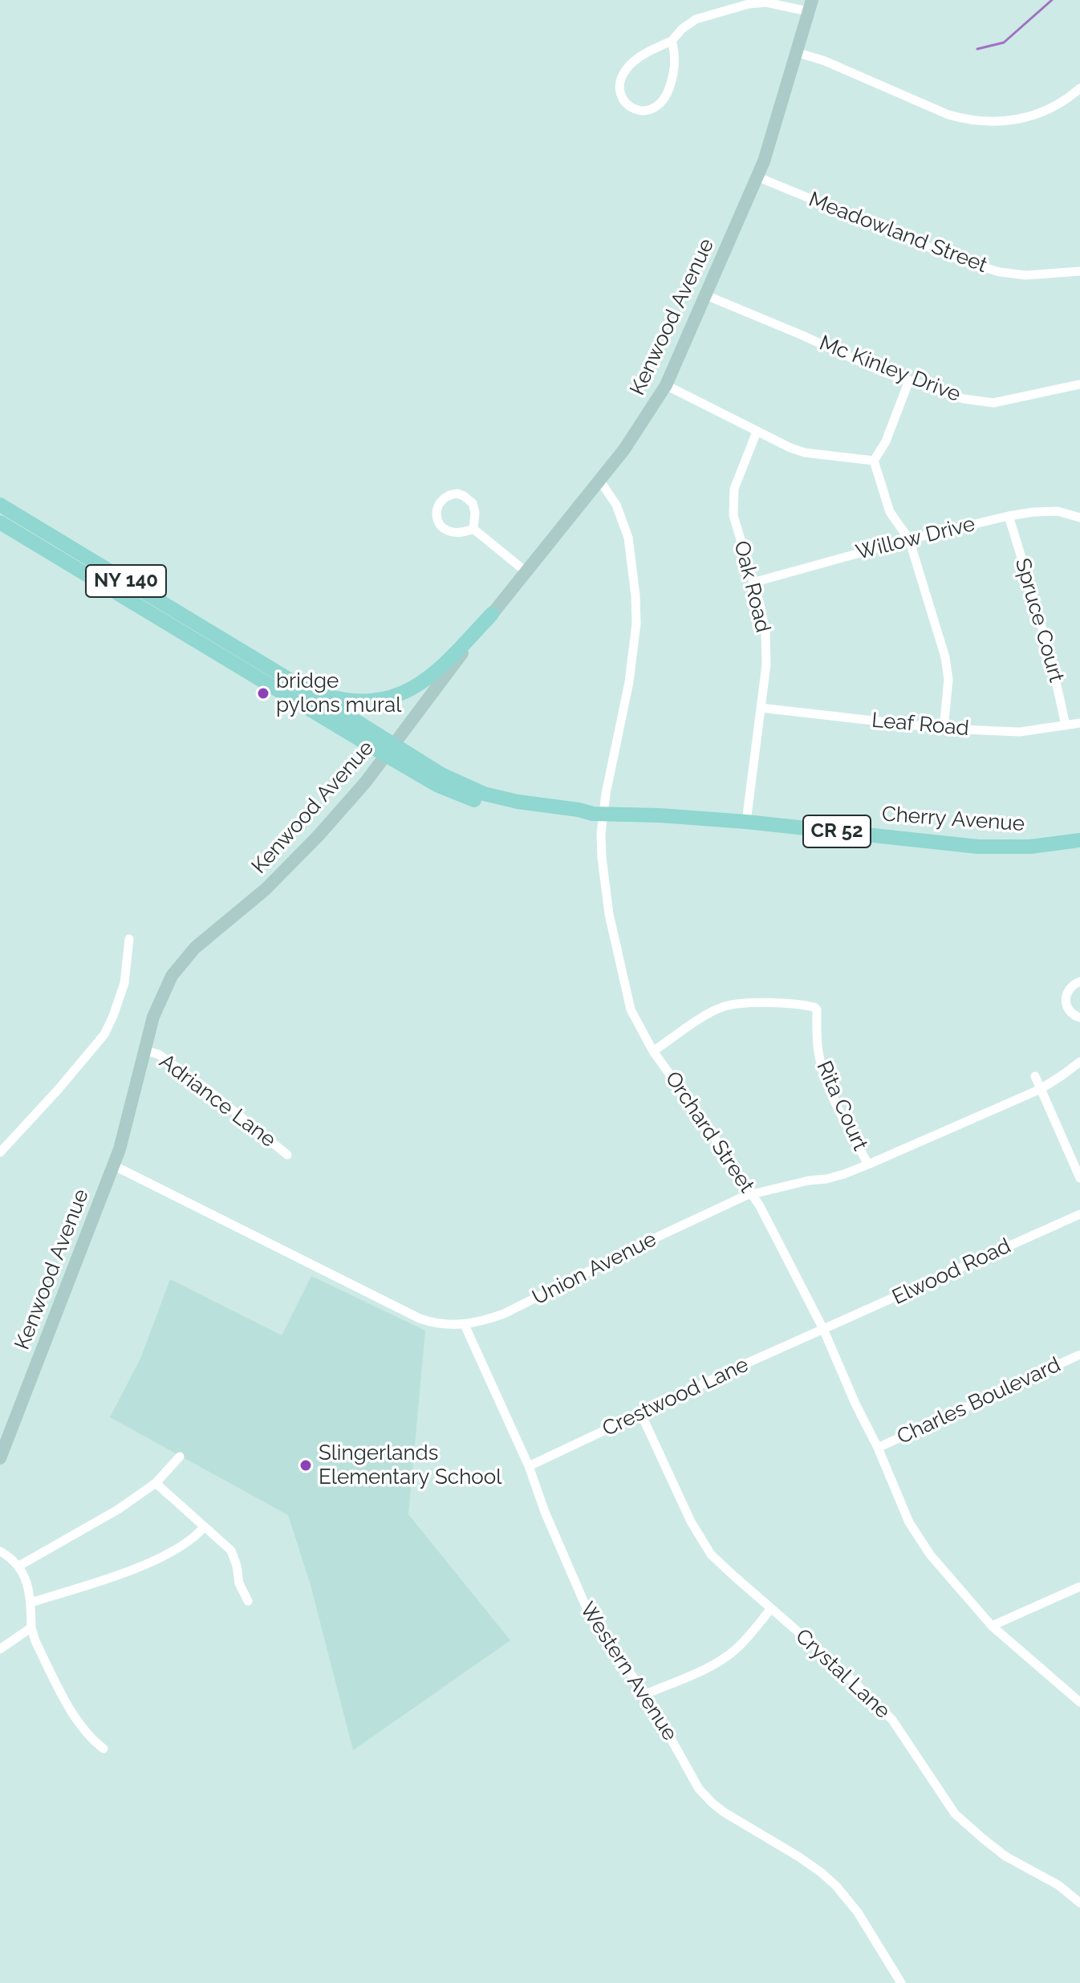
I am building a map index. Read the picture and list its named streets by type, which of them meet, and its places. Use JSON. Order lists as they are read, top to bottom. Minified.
{"streets":{"main road":["Kenwood Avenue","NY 140","Cherry Avenue","CR 52"],"street":["Meadowland Street","Mc Kinley Drive","Willow Drive","Oak Road","Spruce Court","Leaf Road","Adriance Lane","Rita Court","Orchard Street","Union Avenue","Elwood Road","Crestwood Lane","Charles Boulevard","Western Avenue","Crystal Lane"]},"crossings":[["Meadowland Street","Kenwood Avenue"],["Kenwood Avenue","Mc Kinley Drive"],["Kenwood Avenue","NY 140"],["Kenwood Avenue","Cherry Avenue"],["Kenwood Avenue","Adriance Lane"],["Kenwood Avenue","Orchard Street"],["Kenwood Avenue","Union Avenue"],["Willow Drive","Oak Road"],["Willow Drive","Spruce Court"],["NY 140","Cherry Avenue"],["Oak Road","Leaf Road"],["Oak Road","Cherry Avenue"],["Spruce Court","Leaf Road"],["Cherry Avenue","Orchard Street"],["Rita Court","Orchard Street"],["Rita Court","Union Avenue"],["Orchard Street","Union Avenue"],["Orchard Street","Elwood Road"],["Orchard Street","Crestwood Lane"],["Orchard Street","Charles Boulevard"],["Union Avenue","Western Avenue"],["Elwood Road","Crestwood Lane"],["Crestwood Lane","Western Avenue"],["Crestwood Lane","Crystal Lane"]],"places":["bridge pylons mural","Slingerlands Elementary School"]}
